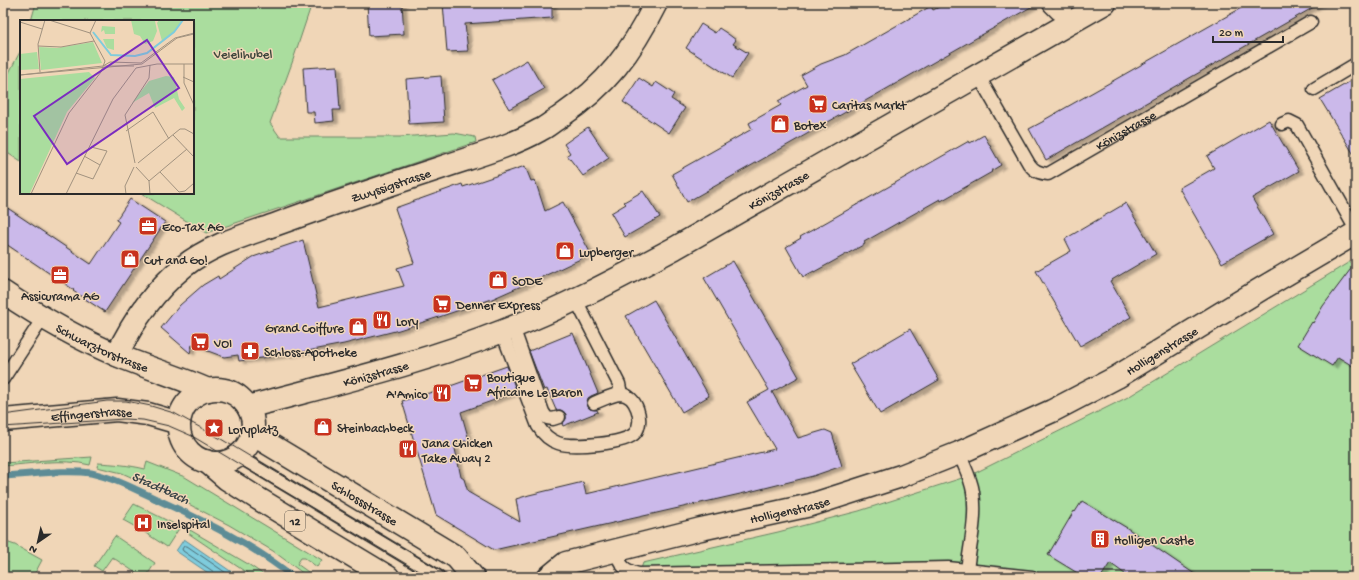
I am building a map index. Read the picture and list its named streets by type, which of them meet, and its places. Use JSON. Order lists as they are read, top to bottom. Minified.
{"streets":{"main road":["Könizstrasse","Zwyssigstrasse","Schwarztorstrasse","Holligenstrasse","Effingerstrasse","Schlossstrasse","12"]},"crossings":[["Könizstrasse","Schwarztorstrasse"],["Könizstrasse","Effingerstrasse"],["Könizstrasse","Schlossstrasse"],["Könizstrasse","12"],["Zwyssigstrasse","Schwarztorstrasse"],["Schwarztorstrasse","Effingerstrasse"],["Schwarztorstrasse","Schlossstrasse"],["Schwarztorstrasse","12"],["Effingerstrasse","Schlossstrasse"],["Effingerstrasse","12"],["Schlossstrasse","12"]],"water":["Stadtbach"],"parks":["Veielihubel"],"places":{"supermarket":["Caritas Markt","Denner Express","VOI","Boutique Africaine Le Baron"],"shop":["Botex","Lupberger","Cut and Go!","SODE","Grand Coiffure","Steinbachbeck"],"office":["Eco-Tax AG","Assicurama AG"],"restaurant":["Lory","A'Amico","Jana Chicken Take Away 2"],"pharmacy":["Schloss-Apotheke"],"place":["Loryplatz"],"hospital":["Inselspital"],"building":["Holligen Castle"]},"scale_bar":"20 m","north":"bottom left"}
